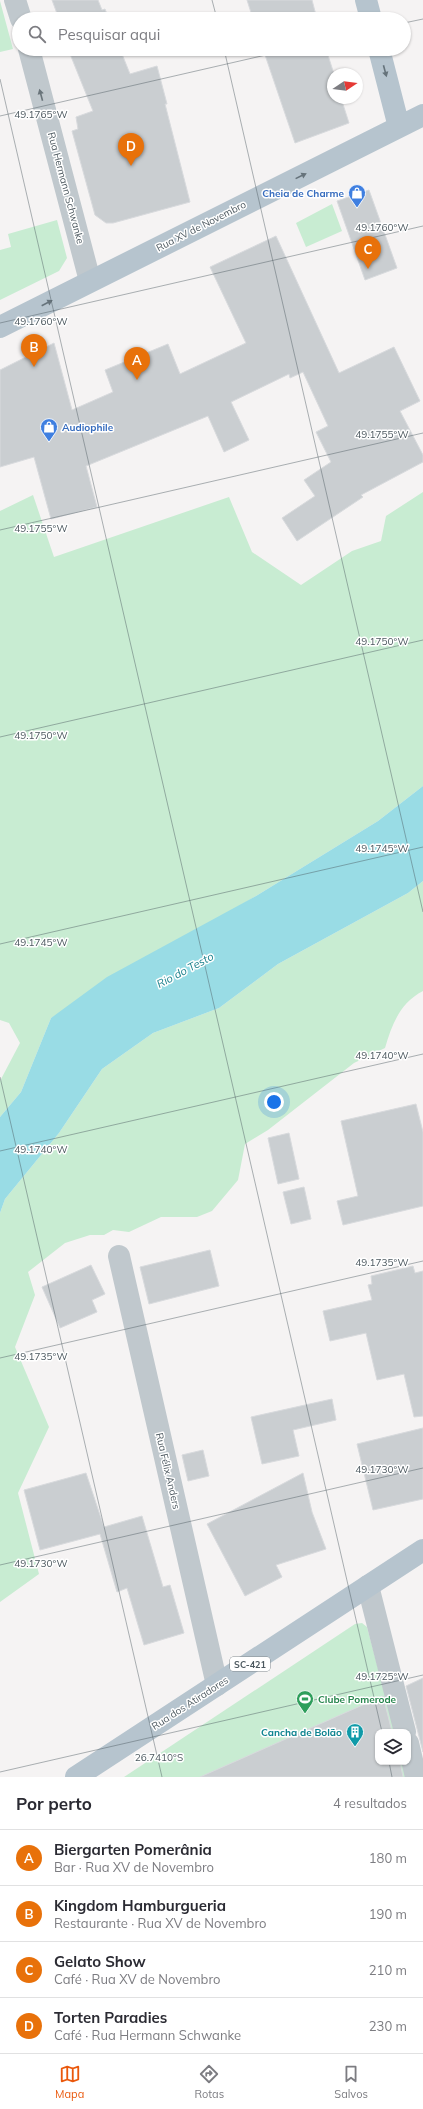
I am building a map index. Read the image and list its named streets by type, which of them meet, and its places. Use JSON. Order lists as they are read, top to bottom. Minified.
{"streets":{"main road":["Rua XV de Novembro","SC-421","Rua dos Atiradores"],"street":["Rua Hermann Schwanke","Rua Félix Anders"]},"crossings":[["Rua Hermann Schwanke","Rua XV de Novembro"],["Rua Félix Anders","Rua dos Atiradores"]],"one_way":["Rua Hermann Schwanke","Rua XV de Novembro"],"water":["Rio do Testo"],"places":{"shop":["Cheia de Charme","Audiophile"],"sports":["Clube Pomerode"],"building":["Cancha de Bolão"]},"north":"right","page":{"search":"Pesquisar aqui","pins":["D","C","B","A"],"heading":["Por perto","4 resultados"],"list":[{"mark":"A","name":"Biergarten Pomerânia","note":"Bar · Rua XV de Novembro","value":"180 m"},{"mark":"B","name":"Kingdom Hamburgueria","note":"Restaurante · Rua XV de Novembro","value":"190 m"},{"mark":"C","name":"Gelato Show","note":"Café · Rua XV de Novembro","value":"210 m"},{"mark":"D","name":"Torten Paradies","note":"Café · Rua Hermann Schwanke","value":"230 m"}],"nav":["Mapa","Rotas","Salvos"]},"coordinates":["49.1765°W","49.1760°W","49.1755°W","49.1750°W","49.1745°W","49.1740°W","49.1735°W","49.1730°W","49.1725°W","26.7410°S"]}
